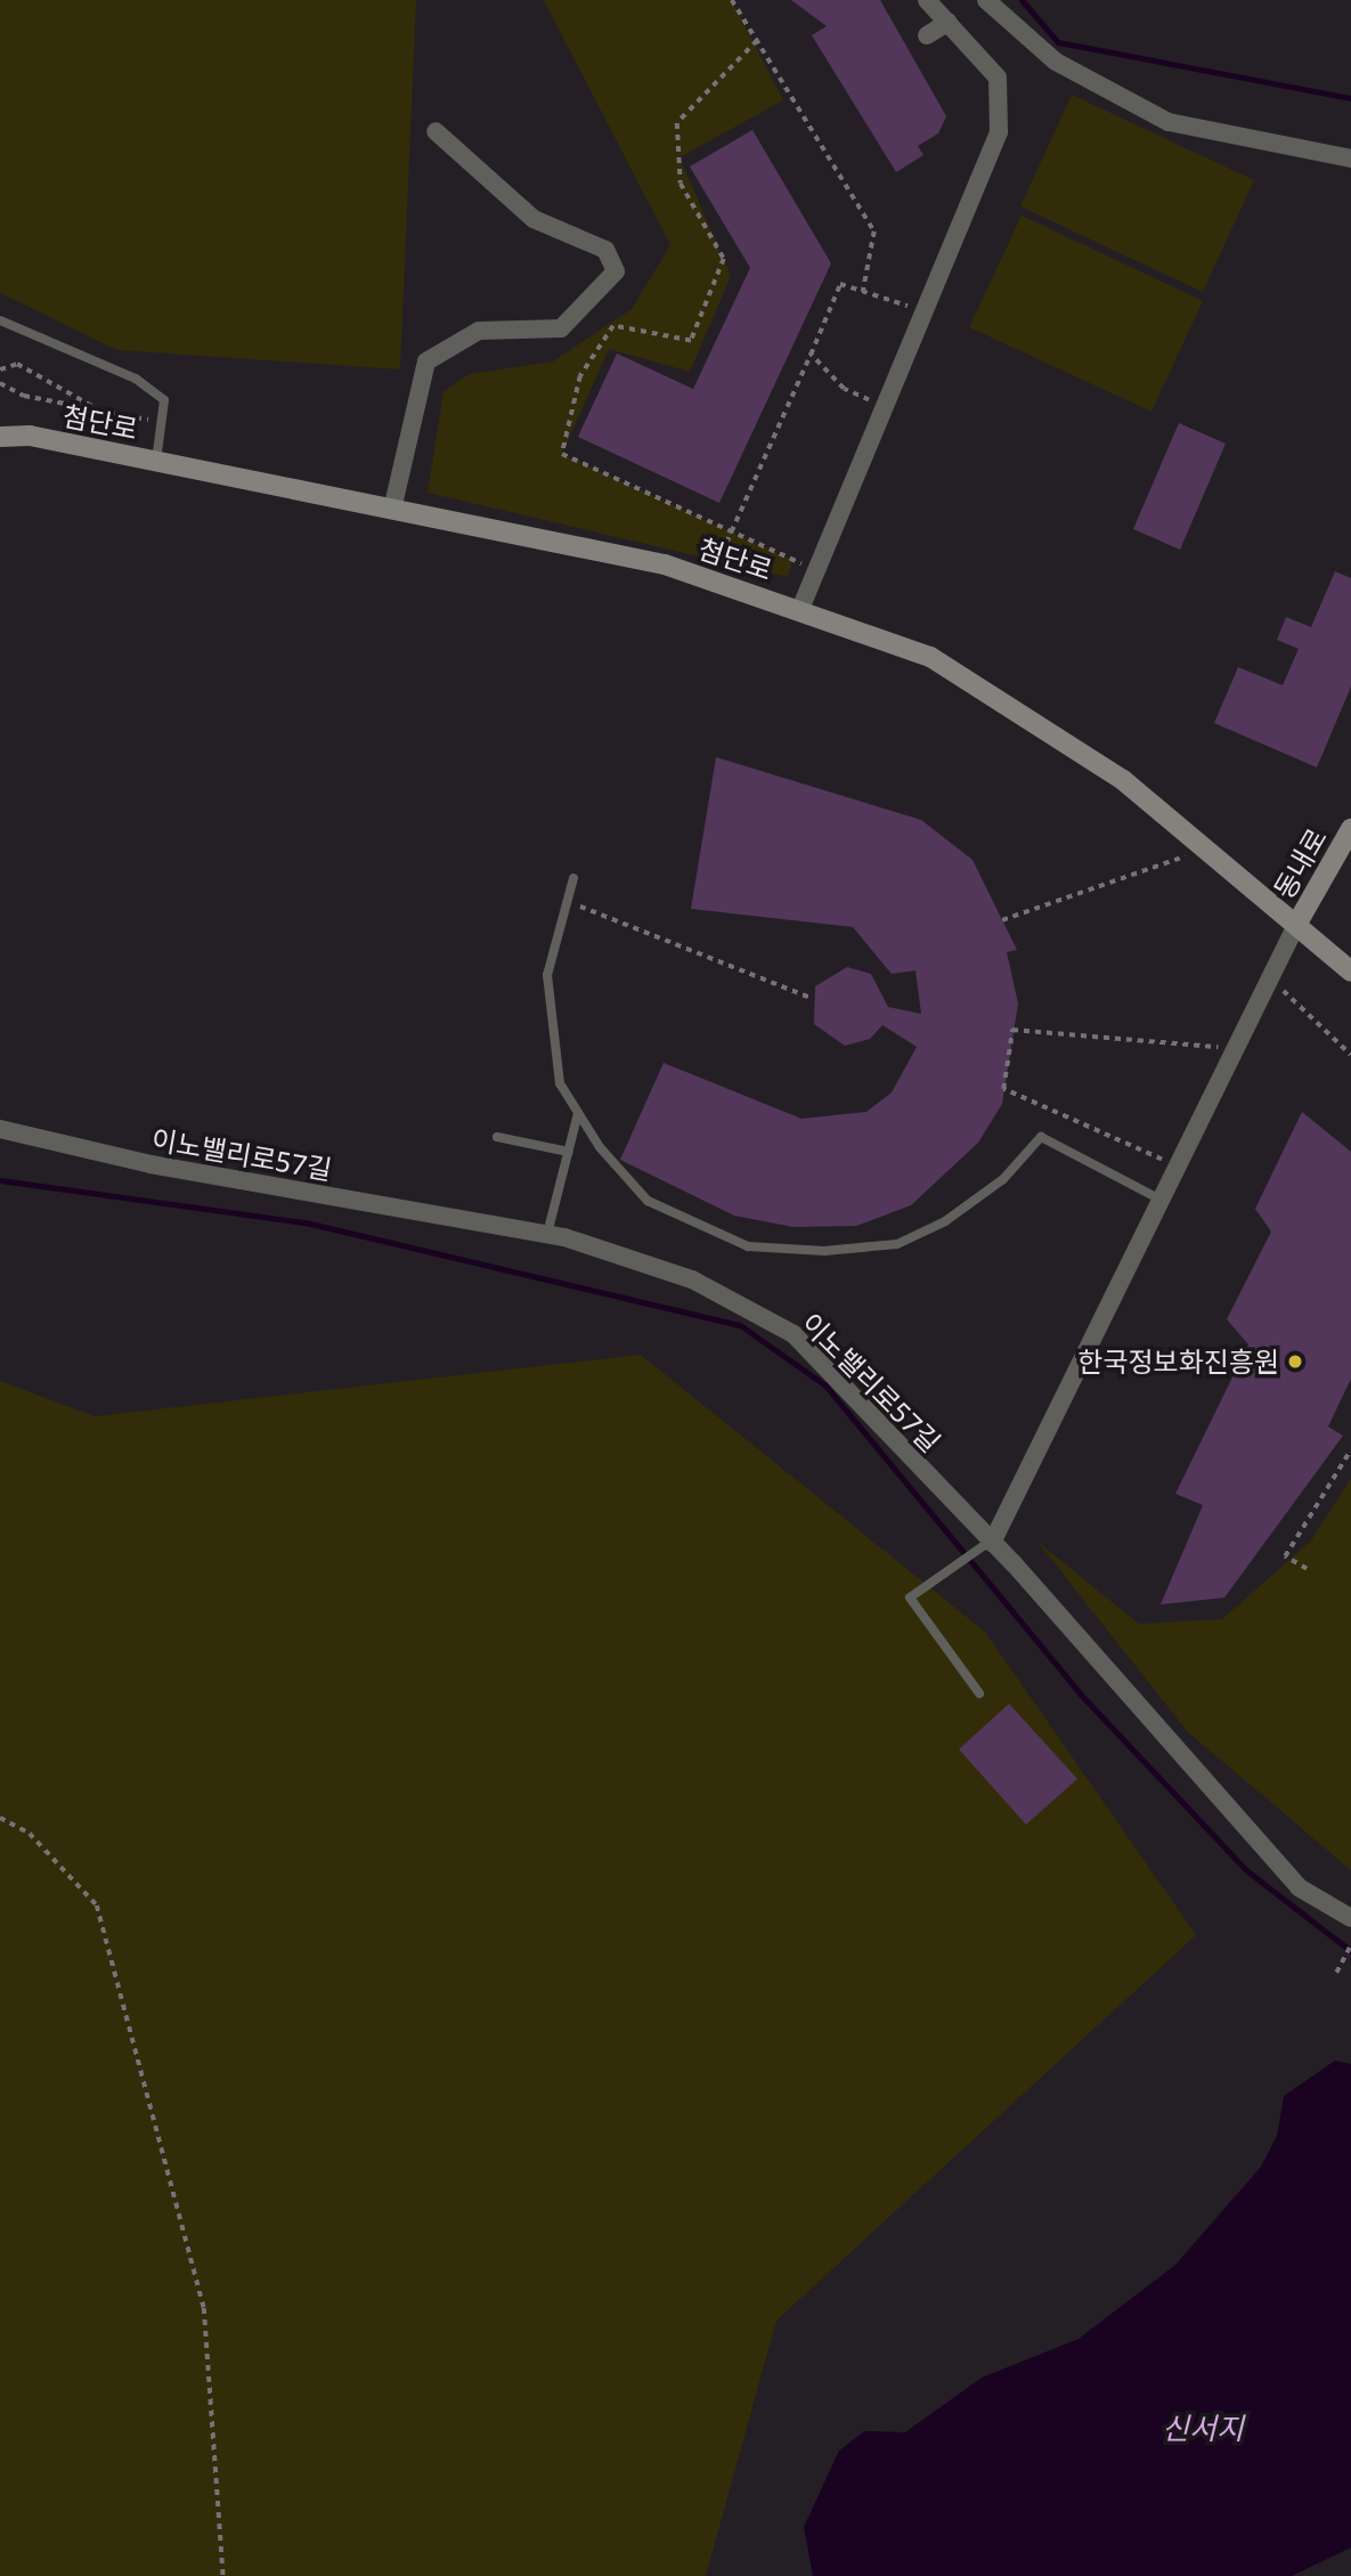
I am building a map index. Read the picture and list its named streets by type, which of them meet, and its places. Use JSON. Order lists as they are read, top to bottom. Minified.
{"streets":{"street":["첨단로","동내로","이노밸리로57길"]},"crossings":[["첨단로","동내로"]],"water":["신서지"],"places":["한국정보화진흥원"]}
